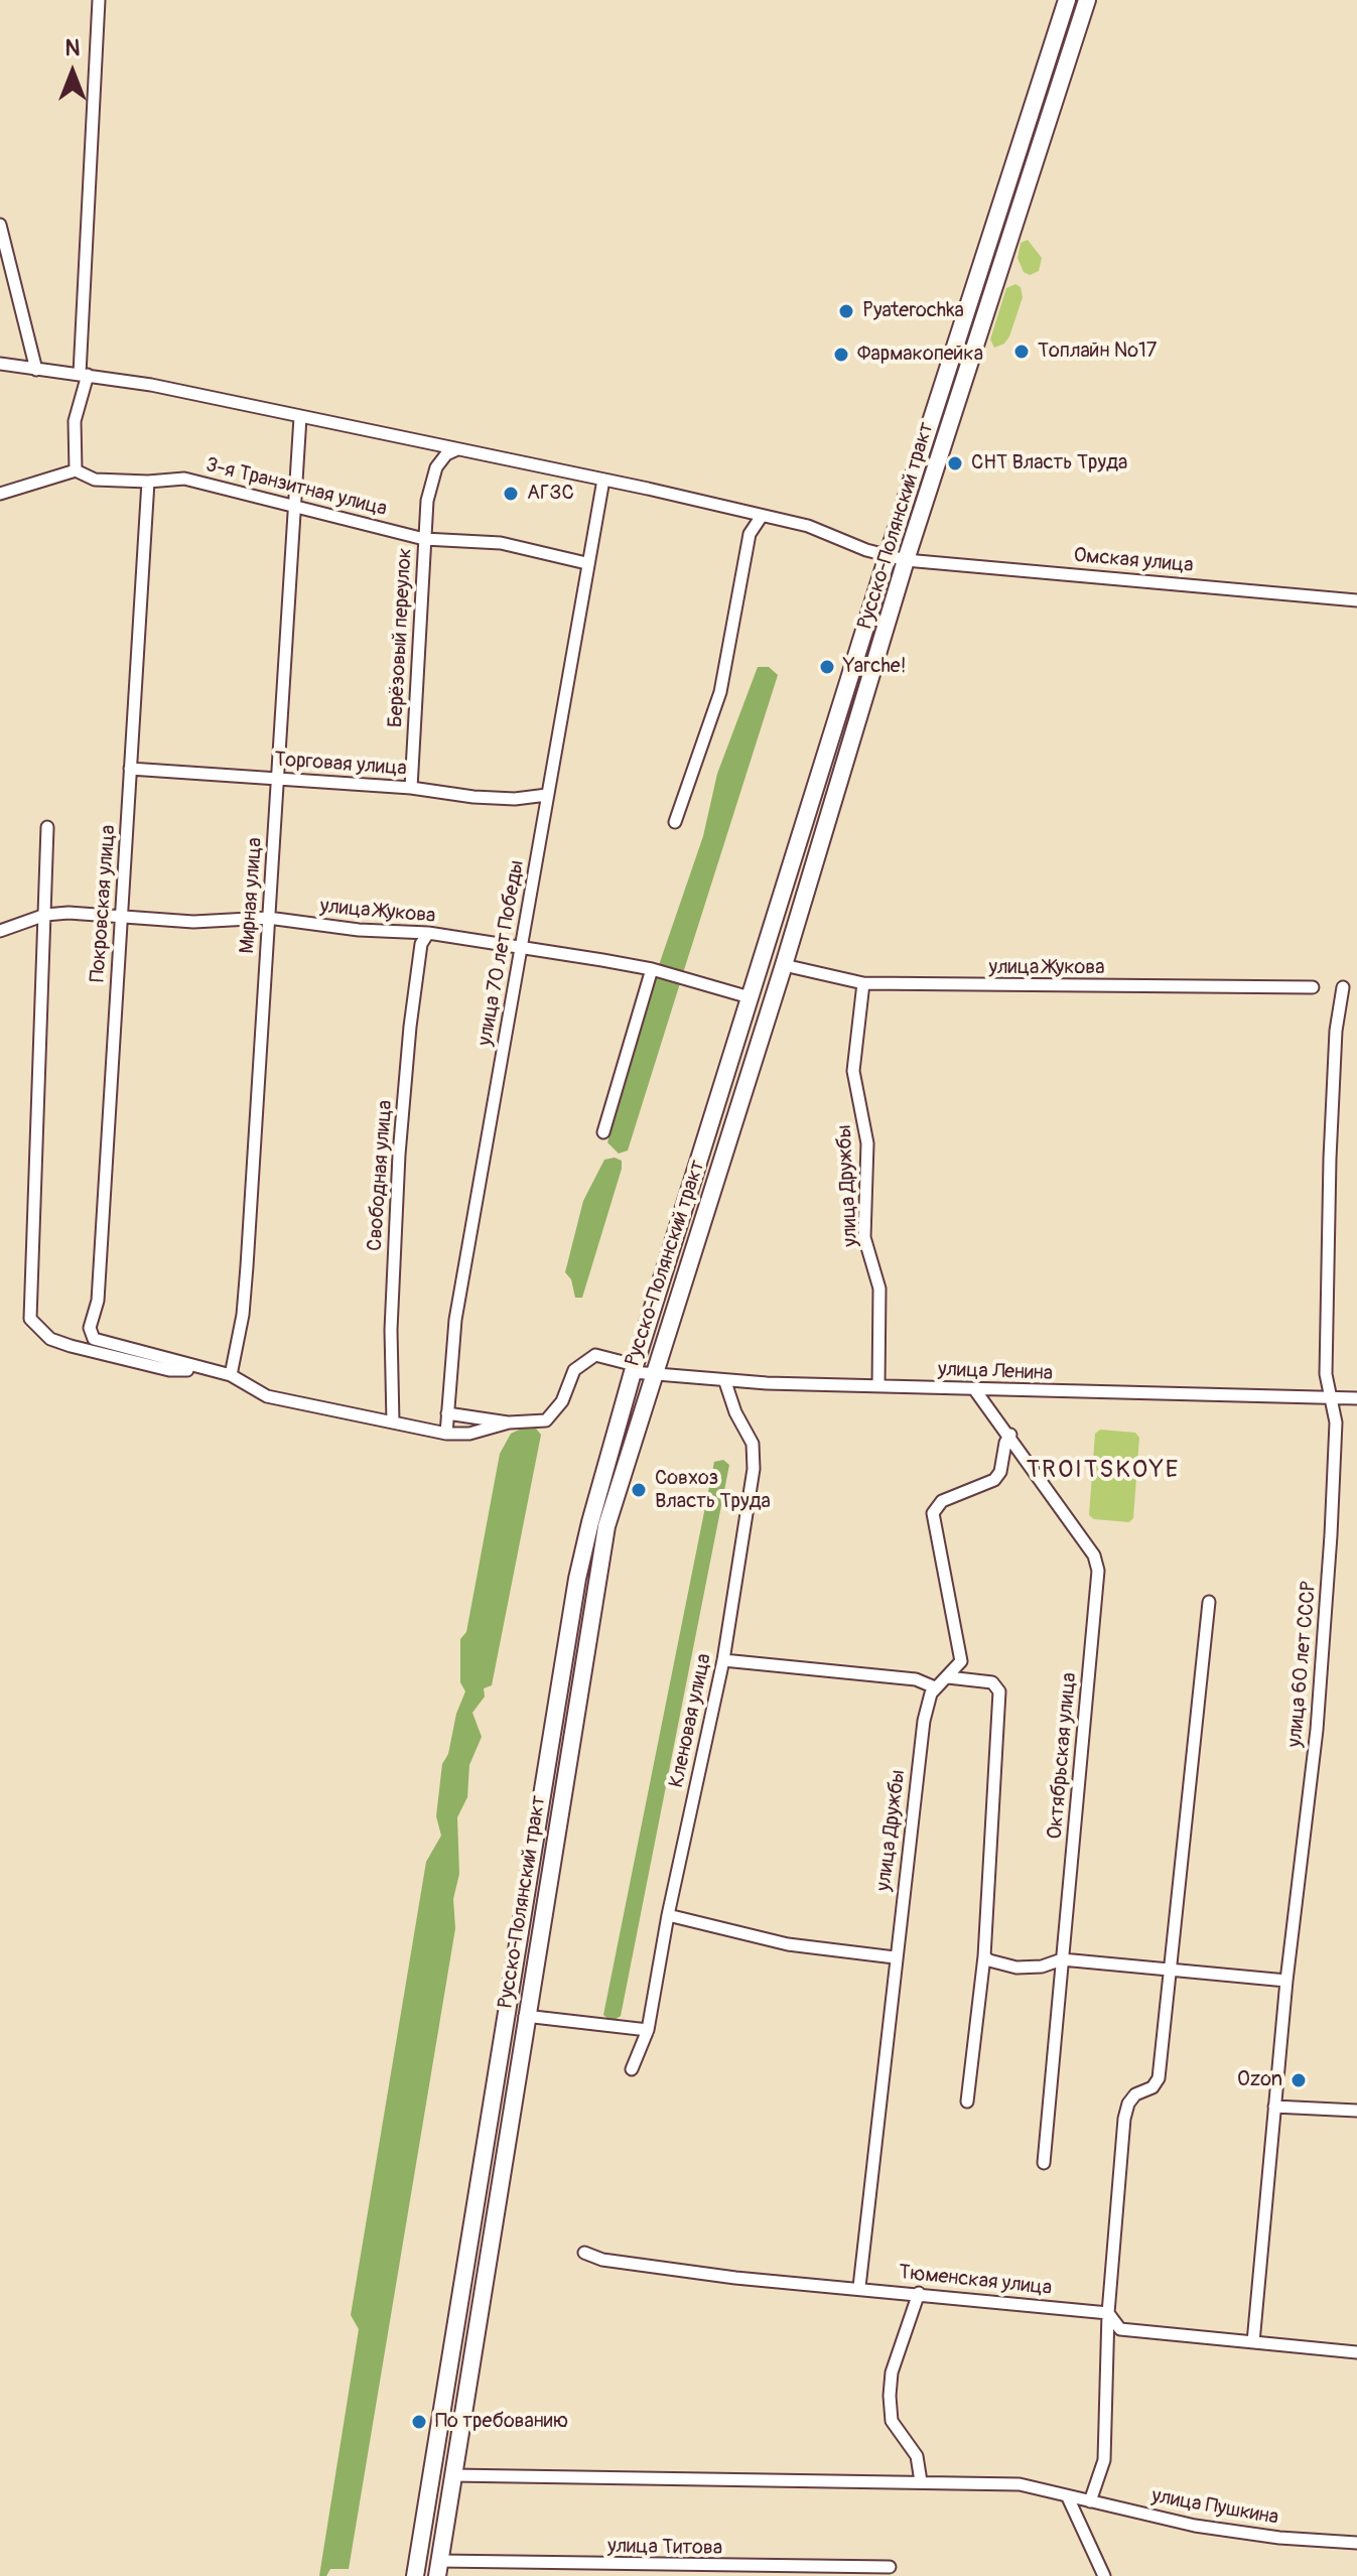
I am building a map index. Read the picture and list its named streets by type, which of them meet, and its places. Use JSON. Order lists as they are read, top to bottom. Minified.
{"streets":{"main road":["Русско-Полянский тракт"],"street":["3-я Транзитная улица","Омская улица","Берёзовый переулок","Торговая улица","Мирная улица","Покровская улица","улица Жукова","улица 70 лет Победы","Свободная улица","улица Дружбы","улица Ленина","улица 60 лет СССР","Кленовая улица","Октябрьская улица","Тюменская улица","улица Пушкина","улица Титова"]},"crossings":[["3-я Транзитная улица","Берёзовый переулок"],["3-я Транзитная улица","Мирная улица"],["3-я Транзитная улица","Покровская улица"],["3-я Транзитная улица","улица 70 лет Победы"],["Русско-Полянский тракт","Омская улица"],["Русско-Полянский тракт","улица Жукова"],["Русско-Полянский тракт","улица Ленина"],["Русско-Полянский тракт","улица Пушкина"],["Русско-Полянский тракт","улица Титова"],["Омская улица","Берёзовый переулок"],["Омская улица","Мирная улица"],["Омская улица","улица 70 лет Победы"],["Берёзовый переулок","Торговая улица"],["Торговая улица","Мирная улица"],["Торговая улица","Покровская улица"],["Торговая улица","улица 70 лет Победы"],["Мирная улица","улица Жукова"],["Покровская улица","улица Жукова"],["улица Жукова","улица 70 лет Победы"],["улица Жукова","Свободная улица"],["улица Жукова","улица Дружбы"],["улица Дружбы","улица Ленина"],["улица Дружбы","Тюменская улица"],["улица Ленина","улица 60 лет СССР"],["улица Ленина","Кленовая улица"],["улица Ленина","Октябрьская улица"],["улица 60 лет СССР","Тюменская улица"]],"districts":["TROITSKOYE"],"places":["Pyaterochka","Топлайн №17","Фармакопейка","СНТ Власть Труда","АГЗС","Yarche!","Совхоз Власть Труда","Ozon","По требованию"],"north":"top"}
